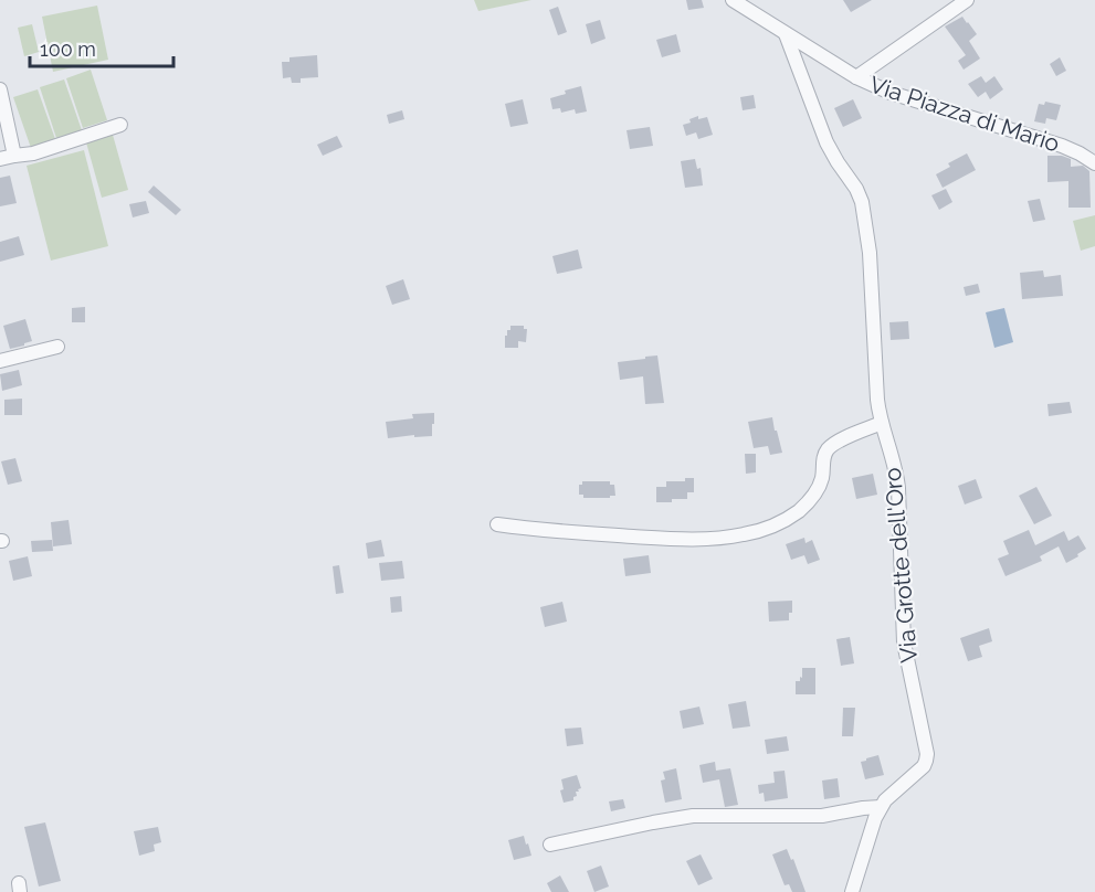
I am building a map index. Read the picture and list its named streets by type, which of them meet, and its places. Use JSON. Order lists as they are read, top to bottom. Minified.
{"streets":{"street":["Via Piazza di Mario","Via Grotte dell'Oro"]},"crossings":[["Via Piazza di Mario","Via Grotte dell'Oro"]],"scale_bar":"100 m"}
